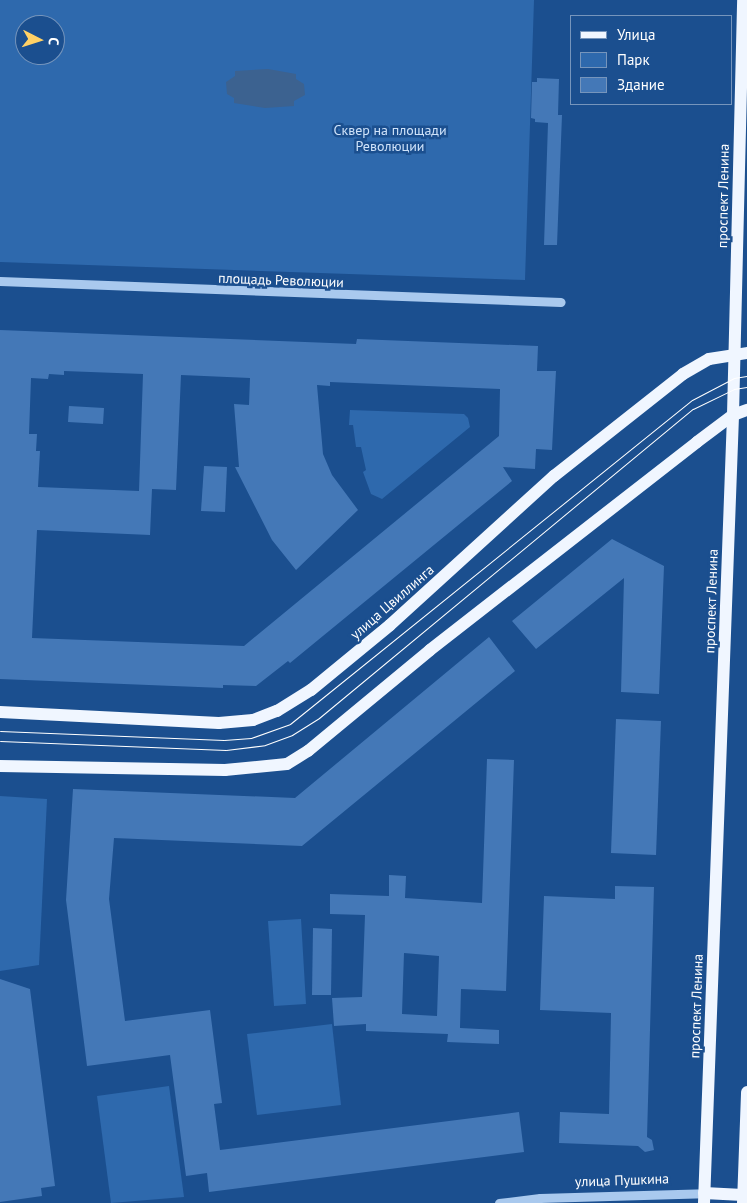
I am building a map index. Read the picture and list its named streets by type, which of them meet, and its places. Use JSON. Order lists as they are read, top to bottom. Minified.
{"streets":{"main road":["проспект Ленина","улица Цвиллинга","улица Пушкина"],"street":["площадь Революции"]},"crossings":[["проспект Ленина","улица Цвиллинга"],["проспект Ленина","улица Пушкина"]],"parks":["Сквер на площади Революции"],"legend":["Улица","Парк","Здание"],"north":"right"}
